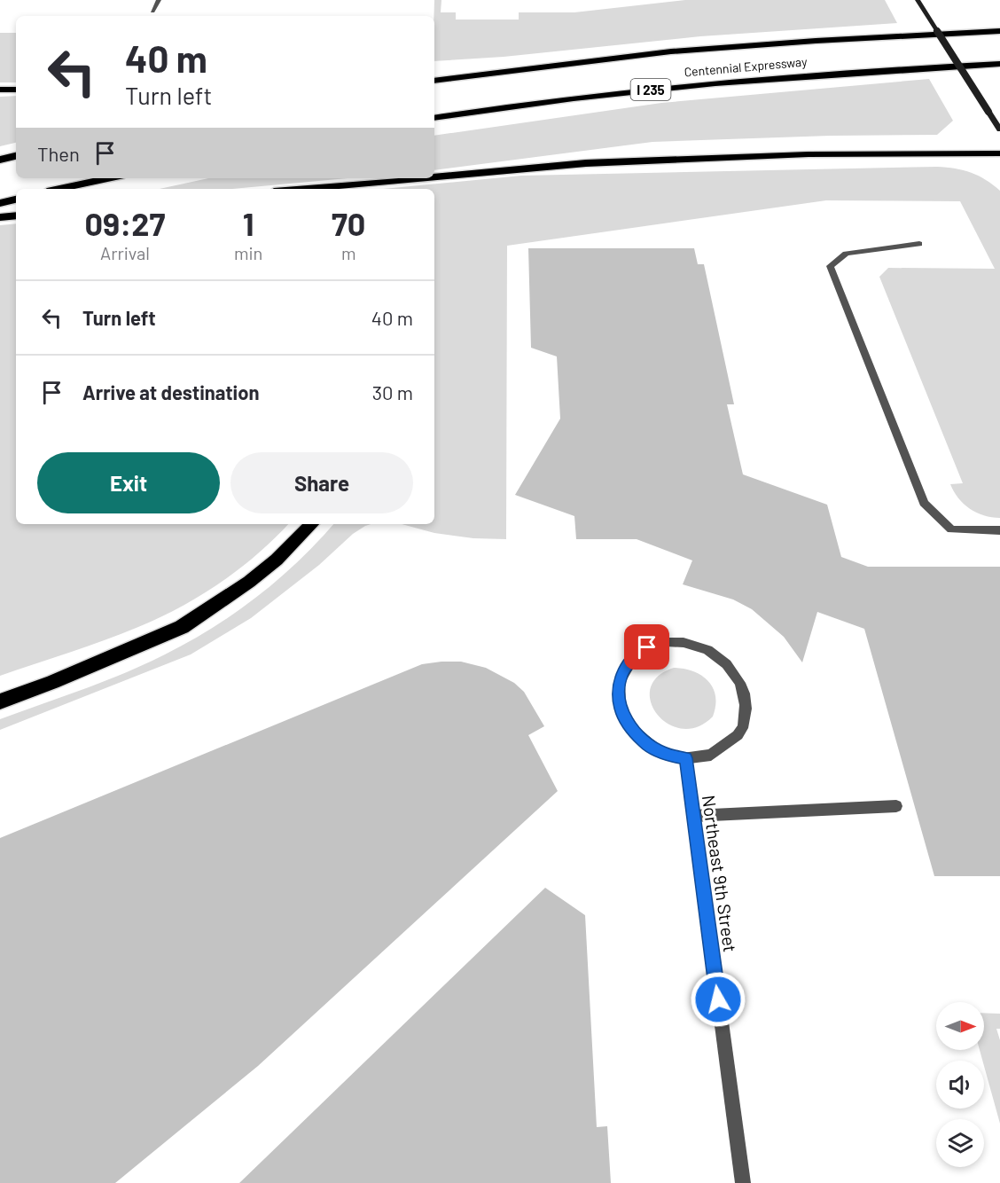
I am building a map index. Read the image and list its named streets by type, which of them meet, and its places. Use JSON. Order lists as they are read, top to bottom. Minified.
{"streets":{"highway":["Centennial Expressway","I 235"],"street":["Northeast 9th Street"]},"north":"right","page":{"turn":["40 m","Turn left"],"then":"Then","eta":["09:27","Arrival","1","min","70","m"],"list":[{"name":"Turn left","value":"40 m"},{"name":"Arrive at destination","value":"30 m"}],"buttons":["Exit","Share"]}}
